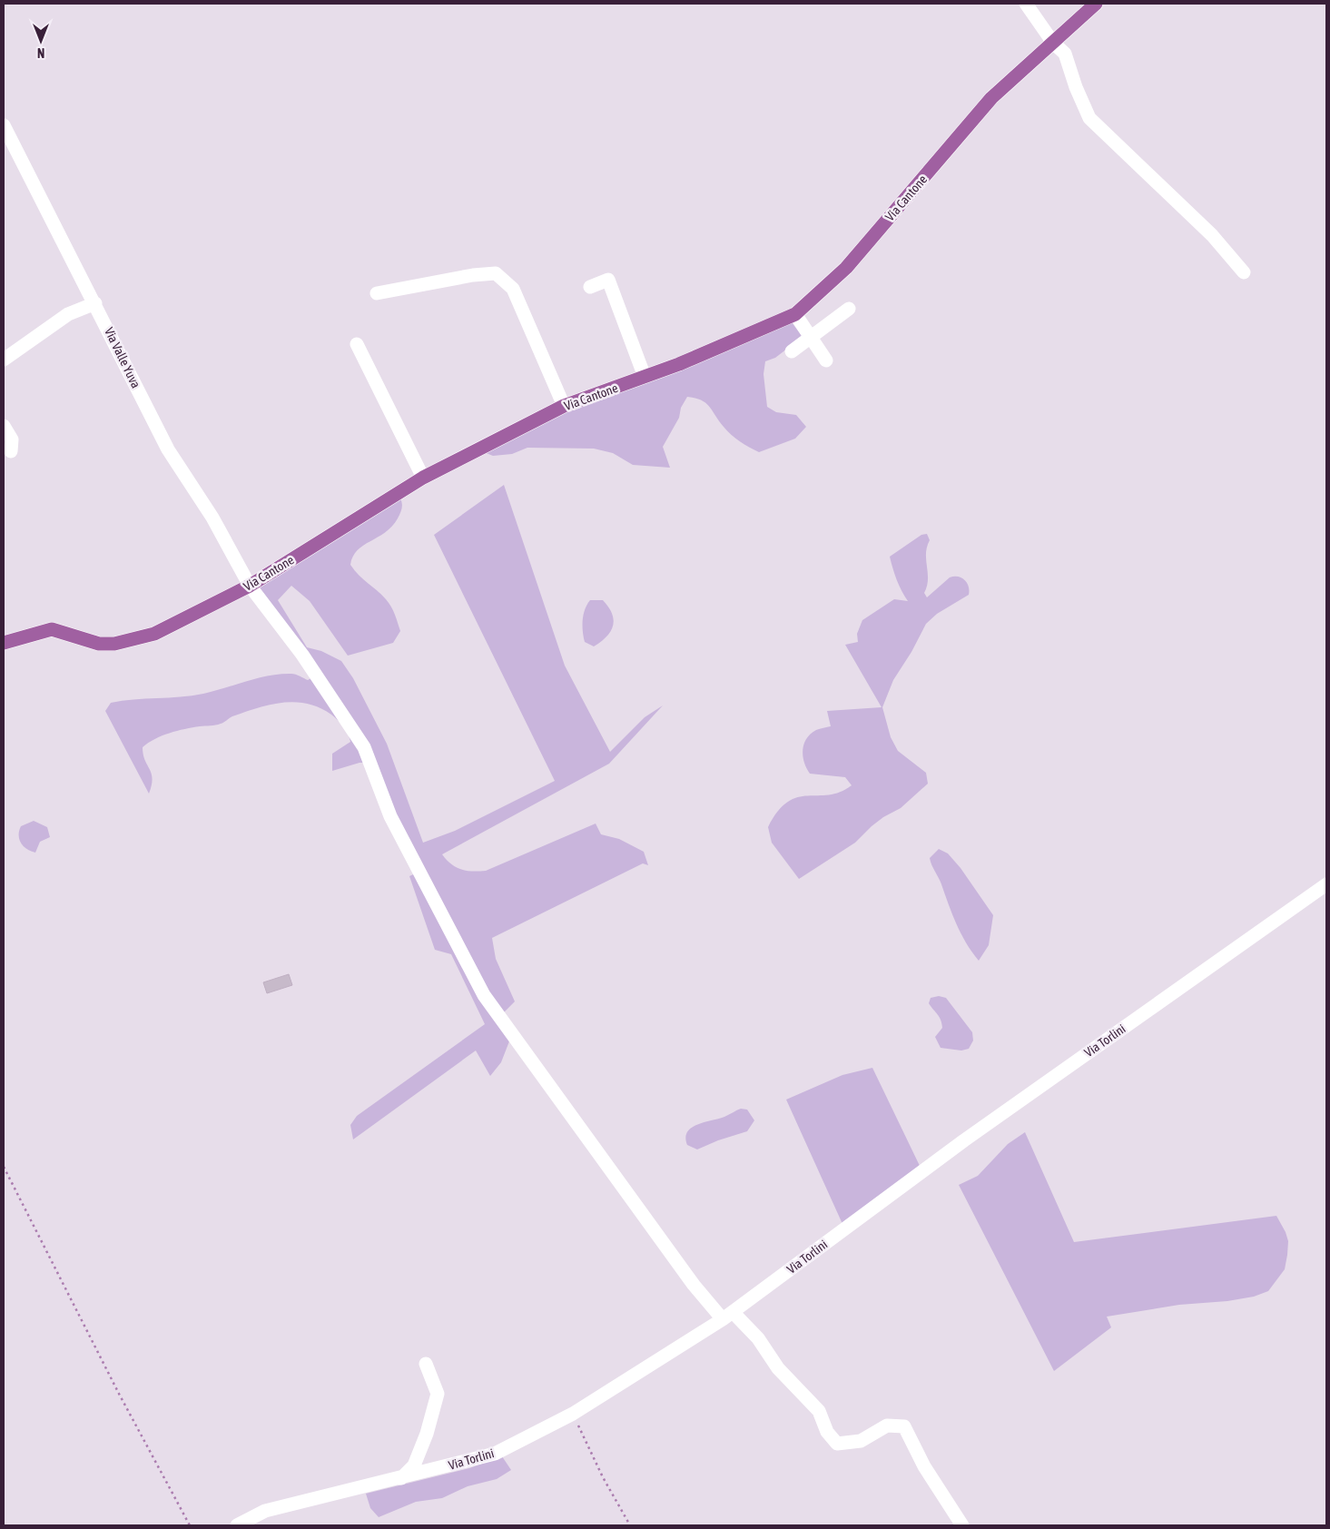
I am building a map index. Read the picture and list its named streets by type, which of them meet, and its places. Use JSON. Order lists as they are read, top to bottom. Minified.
{"streets":{"main road":["Via Cantone"],"street":["Via Valle Yuva","Via Torlini"]},"crossings":[["Via Cantone","Via Valle Yuva"],["Via Valle Yuva","Via Torlini"]],"north":"bottom"}
